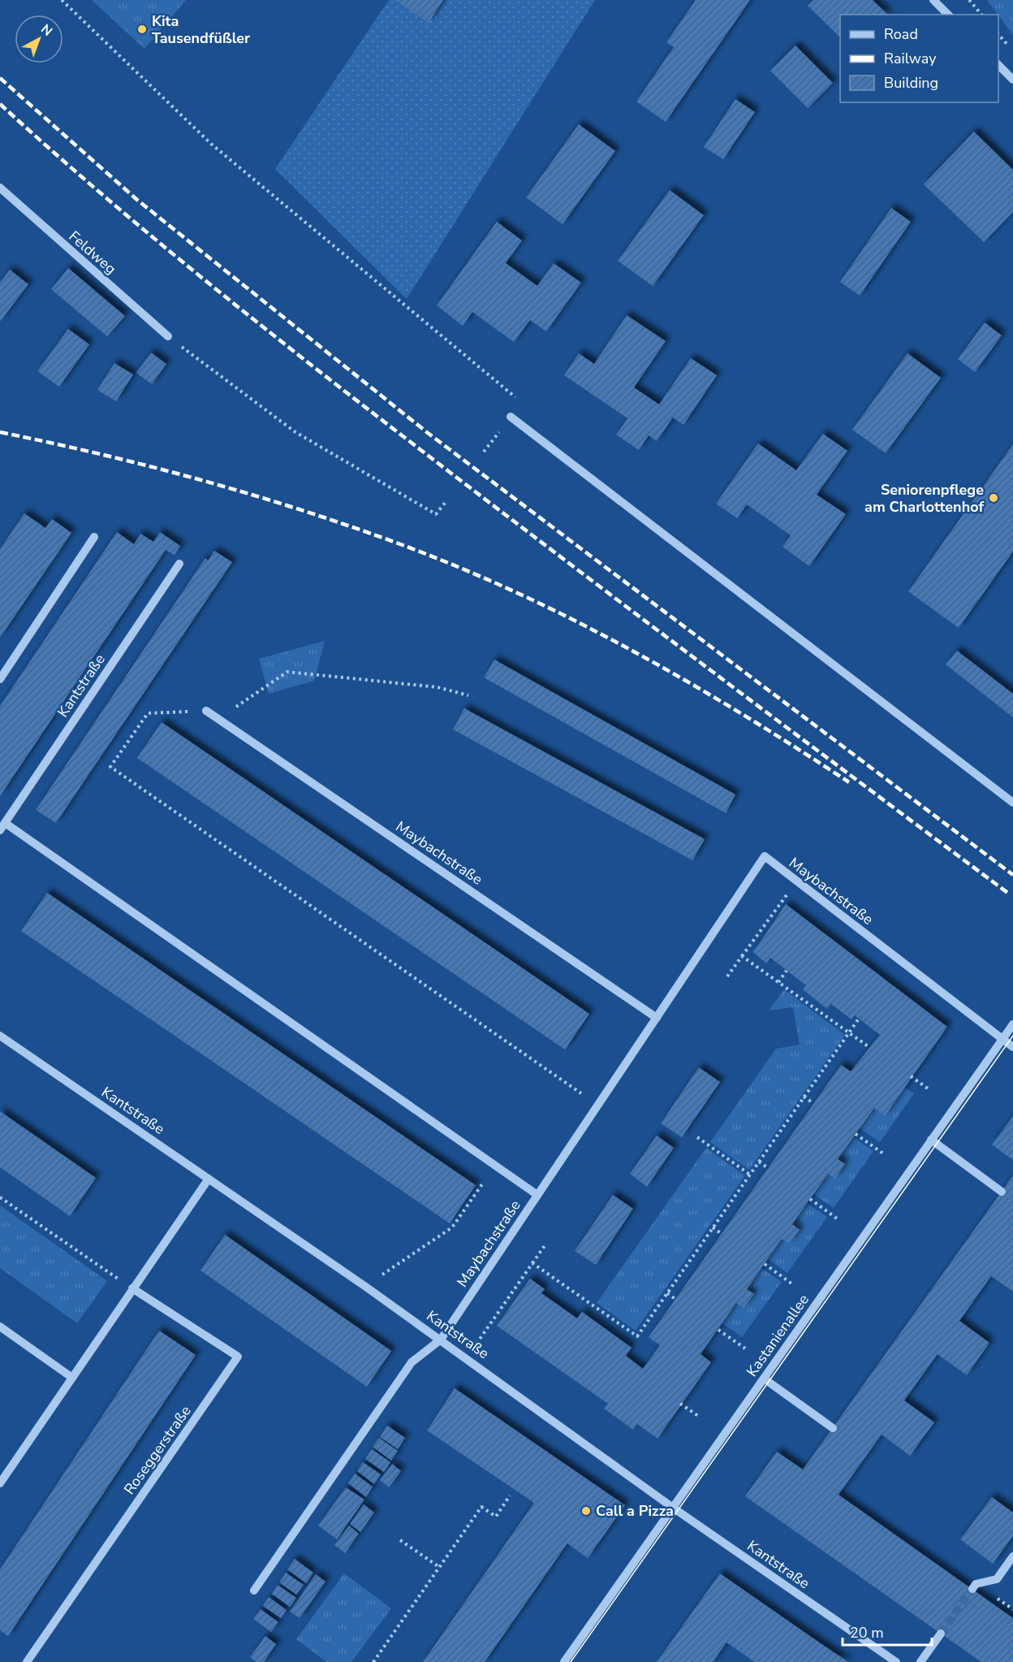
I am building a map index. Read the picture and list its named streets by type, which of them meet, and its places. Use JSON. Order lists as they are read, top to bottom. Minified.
{"streets":{"street":["Feldweg","Kantstraße","Maybachstraße","Kastanienallee","Roseggerstraße"]},"crossings":[["Kantstraße","Maybachstraße"],["Kantstraße","Kastanienallee"],["Maybachstraße","Kastanienallee"]],"places":["Kita Tausendfüßler","Seniorenpflege am Charlottenhof","Call a Pizza"],"legend":["Road","Railway","Building"],"scale_bar":"20 m","north":"top right"}
